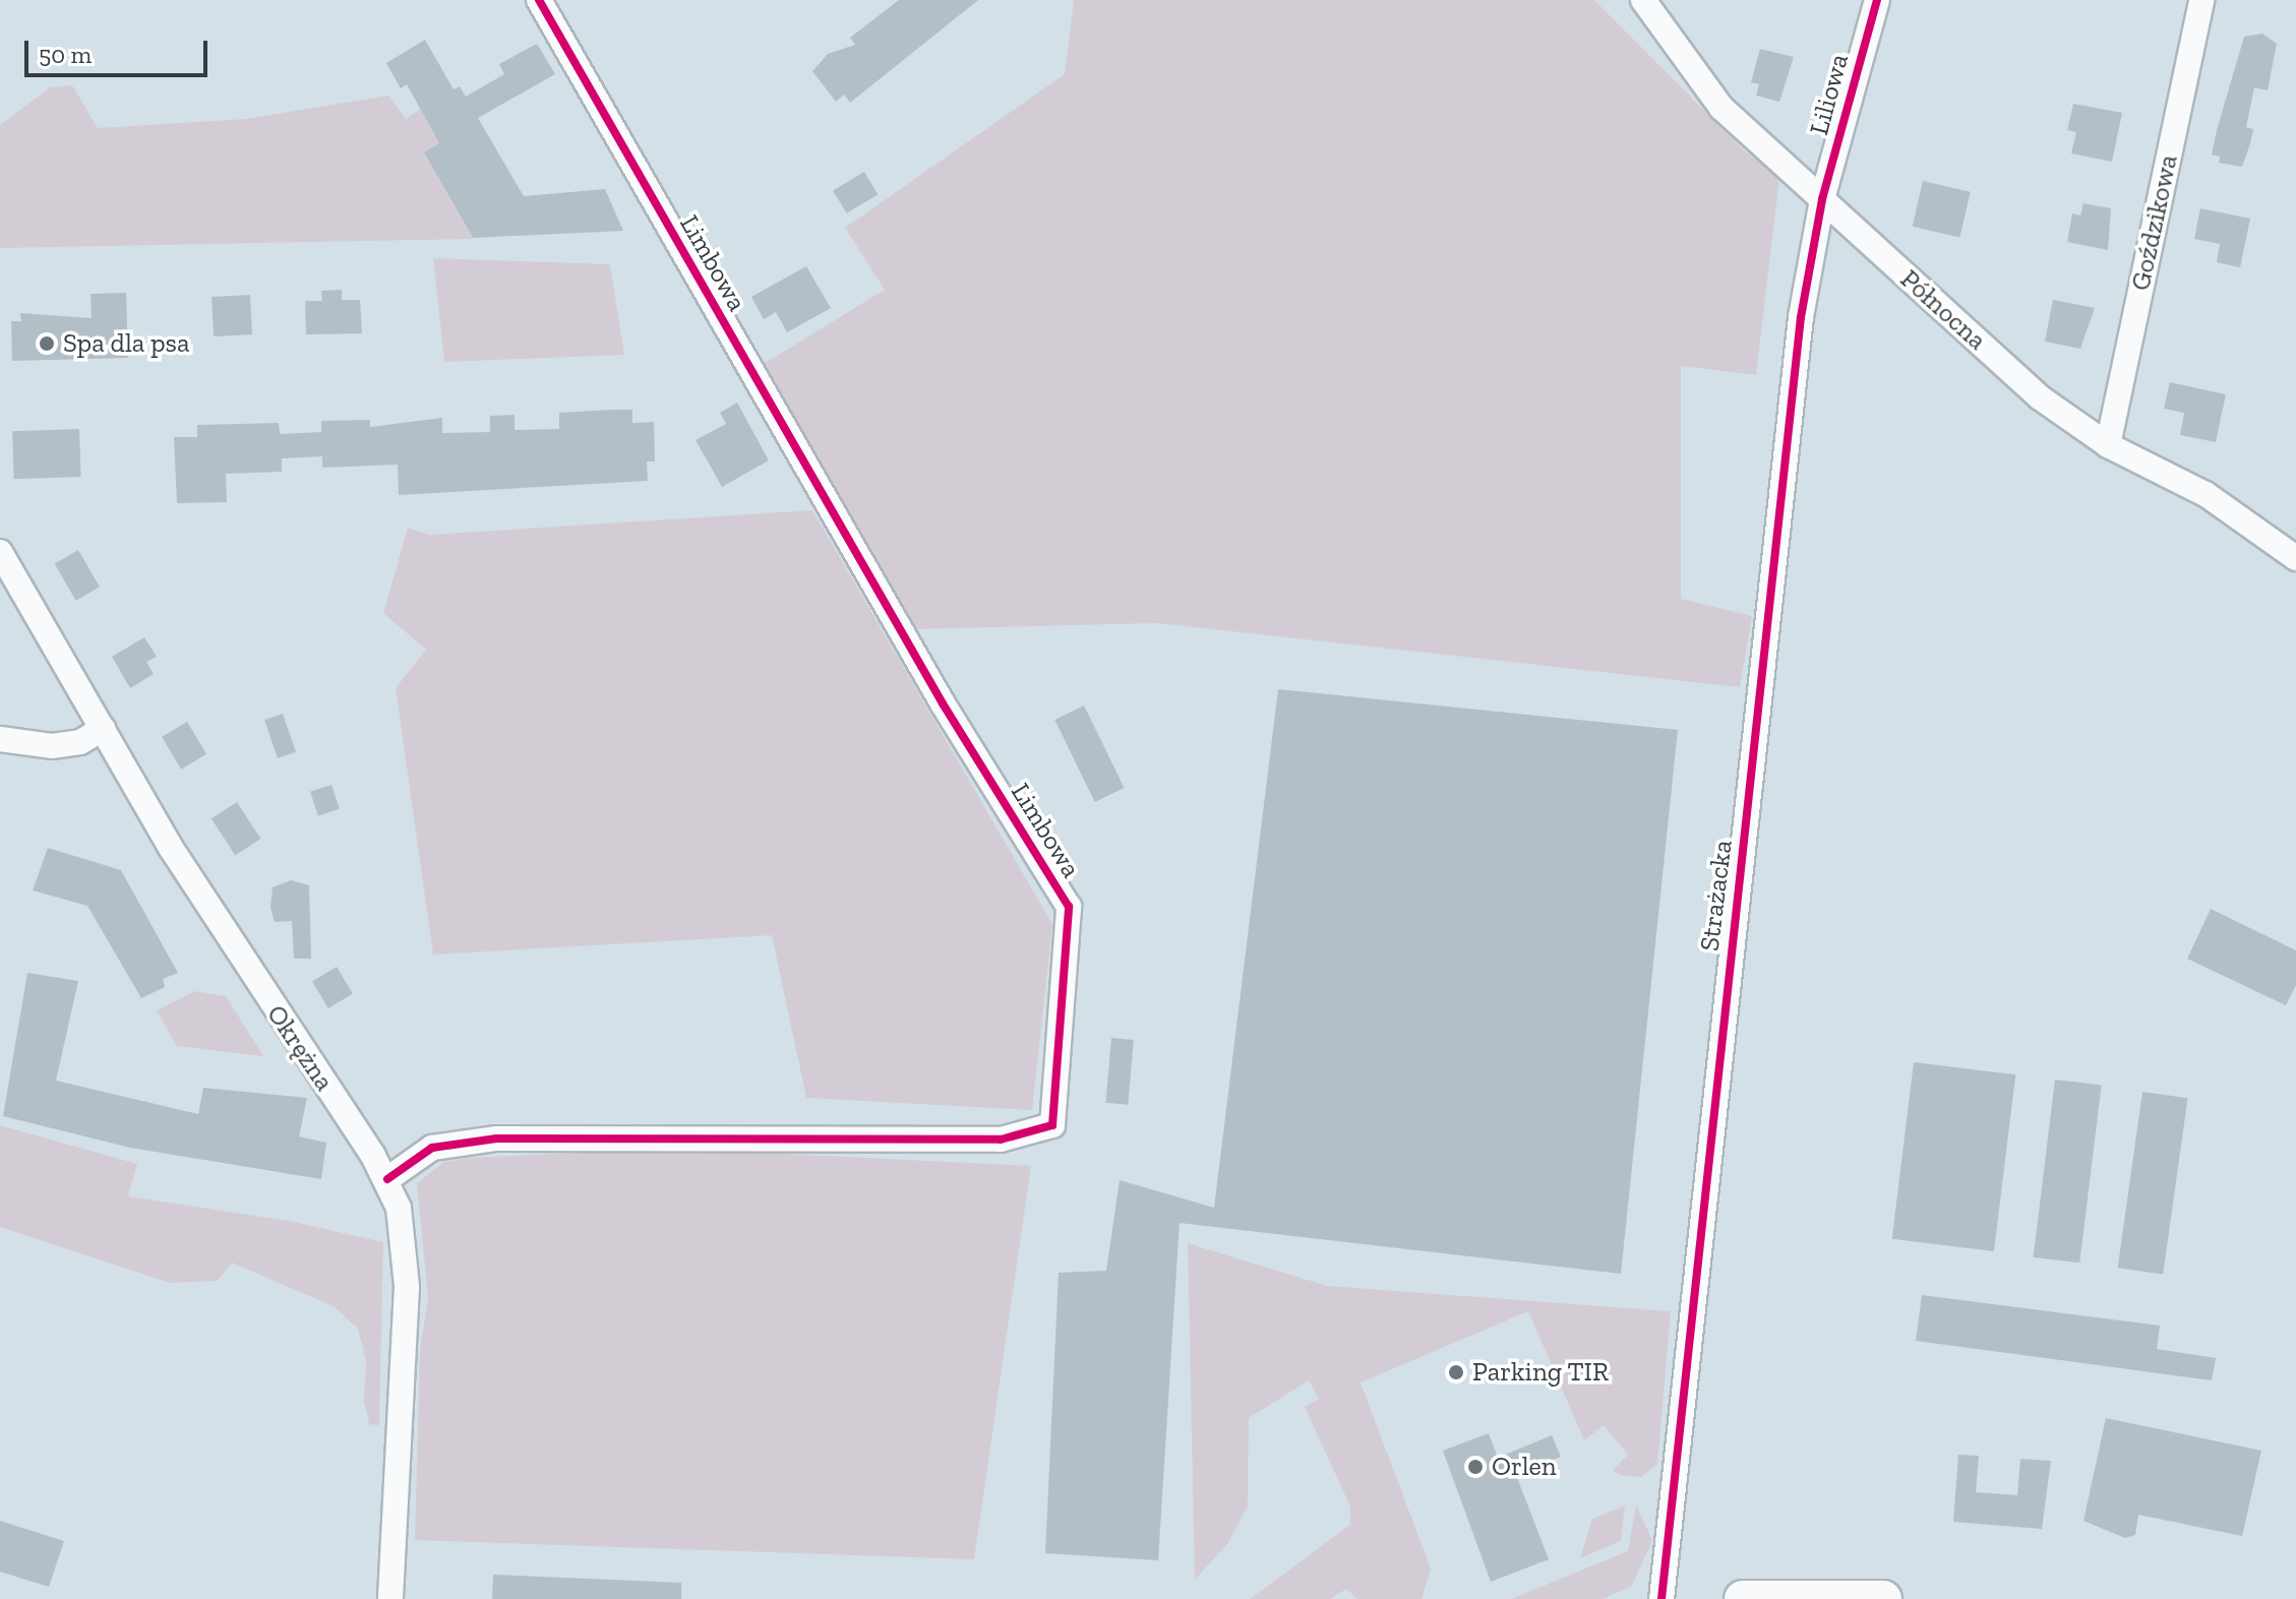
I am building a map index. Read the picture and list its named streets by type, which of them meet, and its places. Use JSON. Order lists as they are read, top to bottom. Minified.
{"streets":{"street":["Liliowa","Goździkowa","Limbowa","Północna","Strażacka","Okrężna"]},"crossings":[["Liliowa","Północna"],["Liliowa","Strażacka"],["Goździkowa","Północna"],["Limbowa","Okrężna"],["Północna","Strażacka"]],"places":["Spa dla psa","Parking TIR","Orlen"],"scale_bar":"50 m"}
